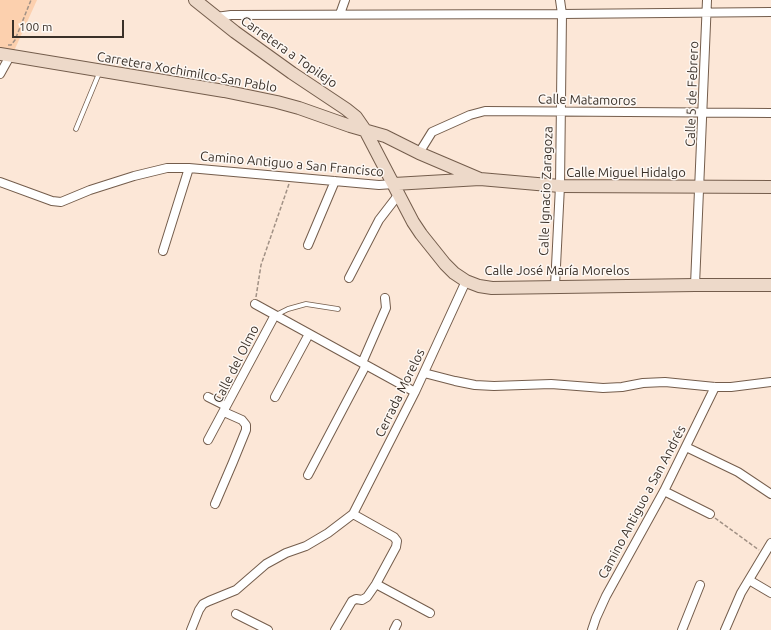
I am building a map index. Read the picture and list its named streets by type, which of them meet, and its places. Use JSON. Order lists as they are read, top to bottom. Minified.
{"streets":{"main road":["Carretera a Topilejo","Carretera Xochimilco-San Pablo","Calle Miguel Hidalgo","Calle José María Morelos"],"street":["Calle 5 de Febrero","Calle Matamoros","Camino Antiguo a San Francisco","Calle Ignacio Zaragoza","Calle del Olmo","Cerrada Morelos","Camino Antiguo a San Andrés"]},"crossings":[["Carretera a Topilejo","Carretera Xochimilco-San Pablo"],["Carretera a Topilejo","Camino Antiguo a San Francisco"],["Carretera a Topilejo","Calle Miguel Hidalgo"],["Carretera a Topilejo","Calle José María Morelos"],["Carretera Xochimilco-San Pablo","Calle Miguel Hidalgo"],["Calle 5 de Febrero","Calle Matamoros"],["Calle 5 de Febrero","Calle Miguel Hidalgo"],["Calle 5 de Febrero","Calle José María Morelos"],["Calle Matamoros","Calle Miguel Hidalgo"],["Calle Matamoros","Calle Ignacio Zaragoza"],["Camino Antiguo a San Francisco","Calle Miguel Hidalgo"],["Camino Antiguo a San Francisco","Calle José María Morelos"],["Calle Miguel Hidalgo","Calle Ignacio Zaragoza"],["Calle Miguel Hidalgo","Calle José María Morelos"],["Calle Ignacio Zaragoza","Calle José María Morelos"],["Calle José María Morelos","Cerrada Morelos"]],"scale_bar":"100 m"}
